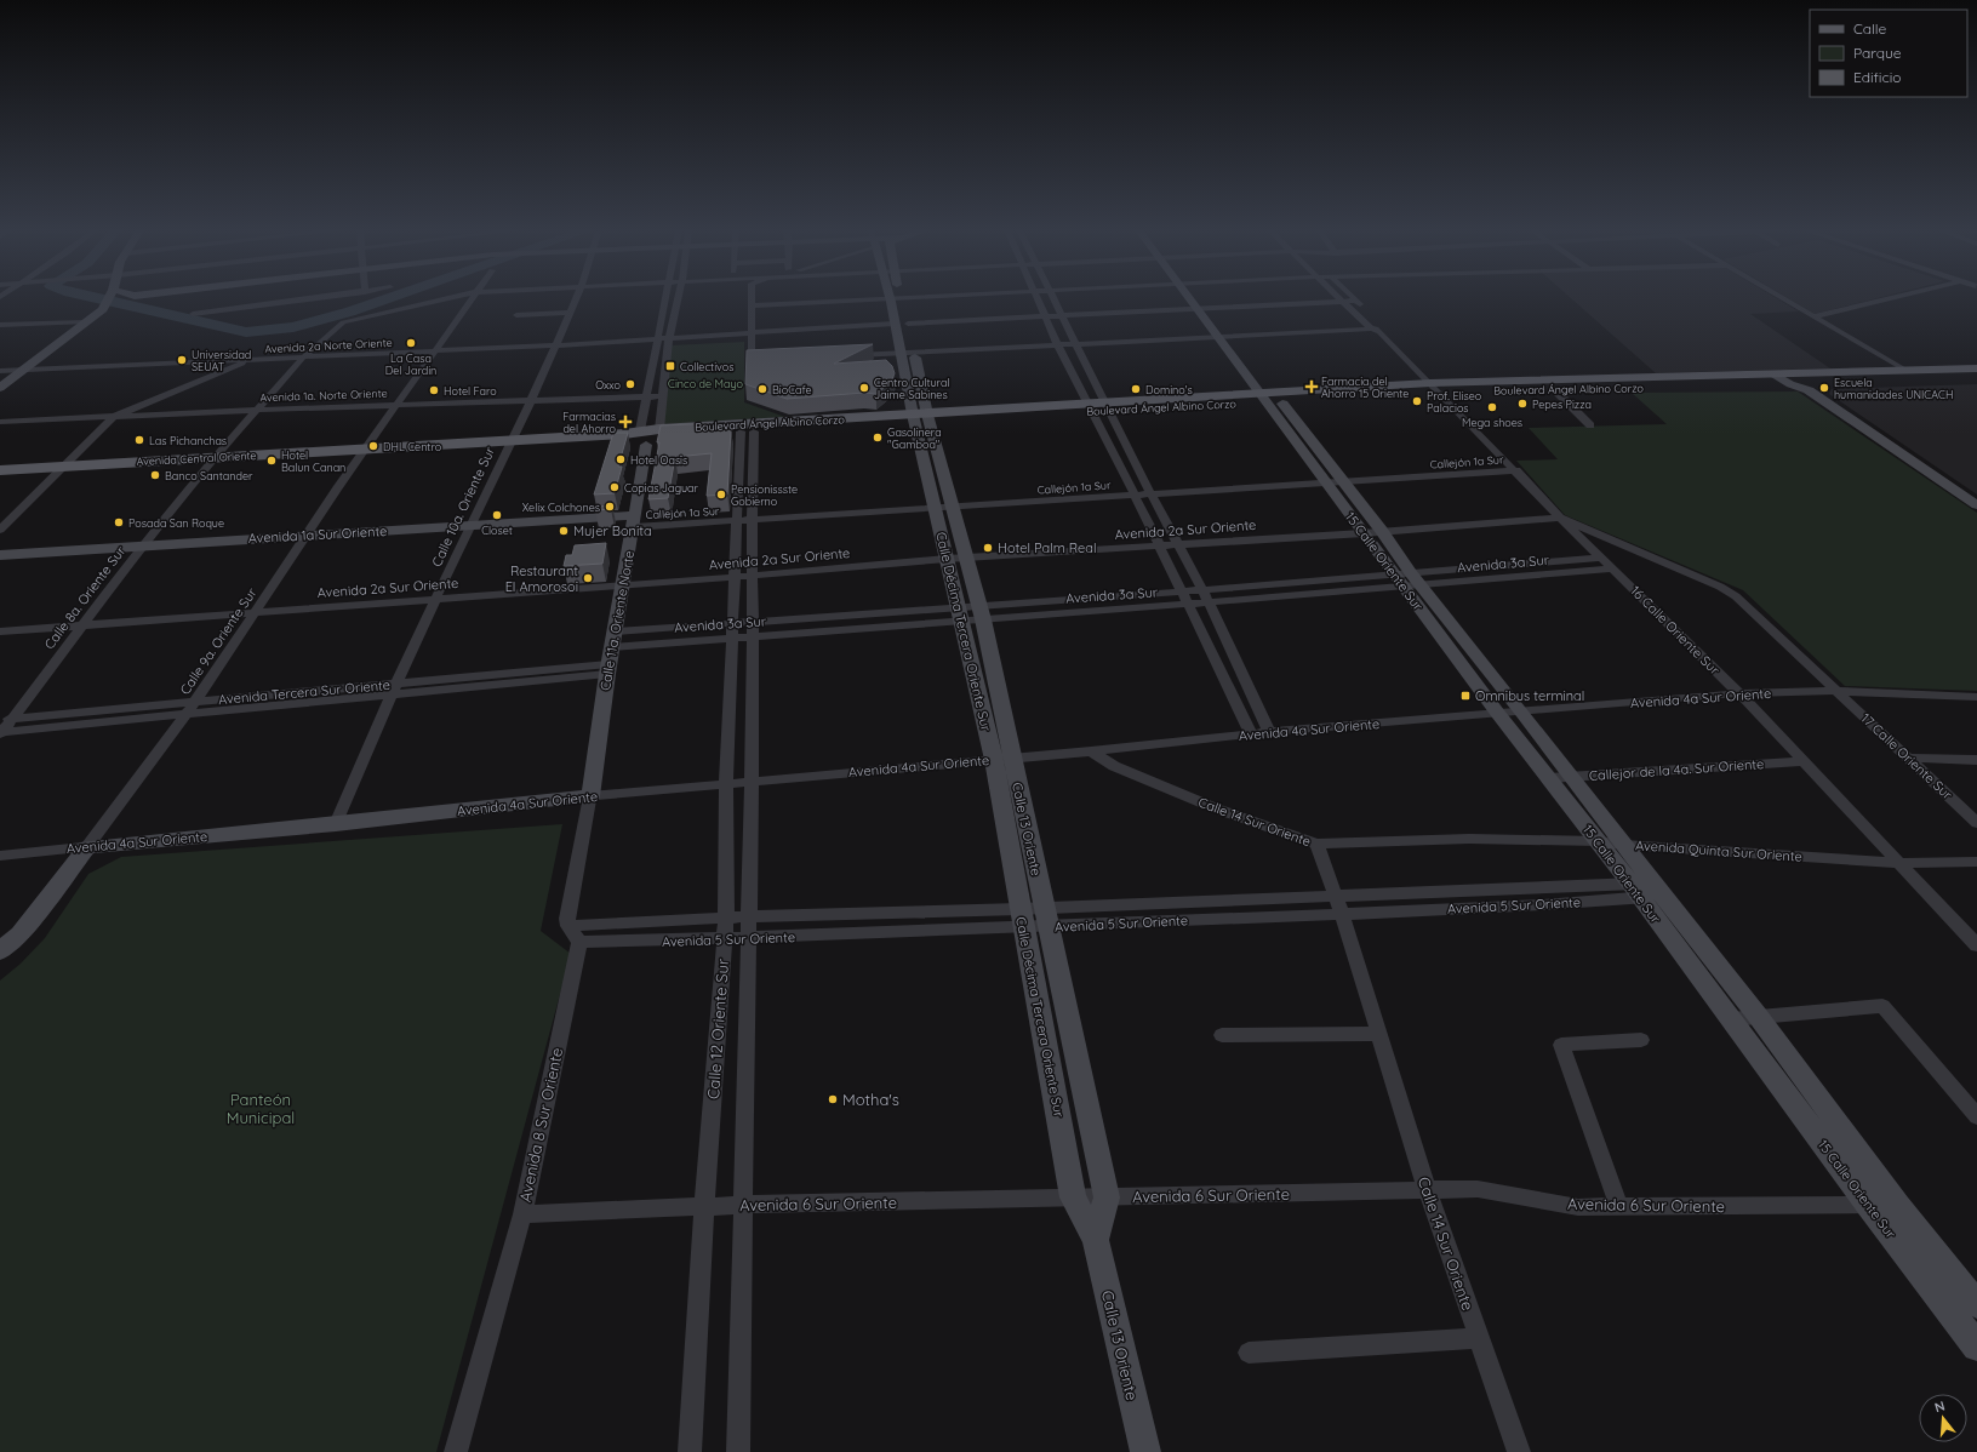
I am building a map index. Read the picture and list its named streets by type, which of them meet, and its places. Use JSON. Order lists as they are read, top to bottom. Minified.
{"streets":{"main road":["Boulevard Ángel Albino Corzo","Avenida Central Oriente"],"street":["Avenida 2a Norte Oriente","Avenida 1a. Norte Oriente","Callejón 1a Sur","Calle 10a. Oriente Sur","Avenida 2a Sur Oriente","Avenida 1a Sur Oriente","15 Calle Oriente Sur","Avenida 3a Sur","Calle 8a. Oriente Sur","Calle 11a. Oriente Norte","16 Calle Oriente Sur","Calle Décima Tercera Oriente Sur","Calle 9a. Oriente Sur","Avenida Tercera Sur Oriente","Avenida 4a Sur Oriente","17 Calle Oriente Sur","Callejor de la 4a. Sur Oriente","Calle 14 Sur Oriente","Calle 13 Oriente","Avenida Quinta Sur Oriente","Avenida 5 Sur Oriente","Calle 12 Oriente Sur","Avenida 8 Sur Oriente","Avenida 6 Sur Oriente"]},"crossings":[["Avenida 2a Norte Oriente","Calle 10a. Oriente Sur"],["Avenida 2a Norte Oriente","Calle 8a. Oriente Sur"],["Avenida 2a Norte Oriente","Calle 11a. Oriente Norte"],["Avenida 2a Norte Oriente","Calle Décima Tercera Oriente Sur"],["Avenida 2a Norte Oriente","Calle 9a. Oriente Sur"],["Boulevard Ángel Albino Corzo","Avenida Central Oriente"],["Boulevard Ángel Albino Corzo","15 Calle Oriente Sur"],["Boulevard Ángel Albino Corzo","Calle 11a. Oriente Norte"],["Boulevard Ángel Albino Corzo","16 Calle Oriente Sur"],["Boulevard Ángel Albino Corzo","Calle Décima Tercera Oriente Sur"],["Boulevard Ángel Albino Corzo","Calle 12 Oriente Sur"],["Avenida 1a. Norte Oriente","Calle 10a. Oriente Sur"],["Avenida 1a. Norte Oriente","Calle 8a. Oriente Sur"],["Avenida 1a. Norte Oriente","Calle 11a. Oriente Norte"],["Avenida 1a. Norte Oriente","Calle 9a. Oriente Sur"],["Avenida Central Oriente","Calle 10a. Oriente Sur"],["Avenida Central Oriente","Calle 8a. Oriente Sur"],["Avenida Central Oriente","Calle 9a. Oriente Sur"],["Callejón 1a Sur","Avenida 1a Sur Oriente"],["Callejón 1a Sur","15 Calle Oriente Sur"],["Callejón 1a Sur","Calle 11a. Oriente Norte"],["Callejón 1a Sur","16 Calle Oriente Sur"],["Callejón 1a Sur","Calle Décima Tercera Oriente Sur"],["Callejón 1a Sur","Calle 13 Oriente"],["Callejón 1a Sur","Calle 12 Oriente Sur"],["Calle 10a. Oriente Sur","Avenida 2a Sur Oriente"],["Calle 10a. Oriente Sur","Avenida 1a Sur Oriente"],["Calle 10a. Oriente Sur","Avenida Tercera Sur Oriente"],["Calle 10a. Oriente Sur","Avenida 4a Sur Oriente"],["Avenida 2a Sur Oriente","15 Calle Oriente Sur"],["Avenida 2a Sur Oriente","Calle 8a. Oriente Sur"],["Avenida 2a Sur Oriente","Calle 11a. Oriente Norte"],["Avenida 2a Sur Oriente","16 Calle Oriente Sur"],["Avenida 2a Sur Oriente","Calle Décima Tercera Oriente Sur"],["Avenida 2a Sur Oriente","Calle 9a. Oriente Sur"],["Avenida 2a Sur Oriente","17 Calle Oriente Sur"],["Avenida 2a Sur Oriente","Calle 13 Oriente"],["Avenida 2a Sur Oriente","Calle 12 Oriente Sur"],["Avenida 1a Sur Oriente","Calle 8a. Oriente Sur"],["Avenida 1a Sur Oriente","Calle 11a. Oriente Norte"],["Avenida 1a Sur Oriente","Calle 9a. Oriente Sur"],["15 Calle Oriente Sur","Avenida 3a Sur"],["15 Calle Oriente Sur","Avenida 4a Sur Oriente"],["15 Calle Oriente Sur","Callejor de la 4a. Sur Oriente"],["15 Calle Oriente Sur","Avenida Quinta Sur Oriente"],["15 Calle Oriente Sur","Avenida 5 Sur Oriente"],["15 Calle Oriente Sur","Avenida 6 Sur Oriente"],["Avenida 3a Sur","Calle 11a. Oriente Norte"],["Avenida 3a Sur","16 Calle Oriente Sur"],["Avenida 3a Sur","Calle Décima Tercera Oriente Sur"],["Avenida 3a Sur","Avenida Tercera Sur Oriente"],["Avenida 3a Sur","Calle 13 Oriente"],["Avenida 3a Sur","Calle 12 Oriente Sur"],["Calle 8a. Oriente Sur","Avenida Tercera Sur Oriente"],["Calle 11a. Oriente Norte","Avenida Tercera Sur Oriente"],["Calle 11a. Oriente Norte","Avenida 4a Sur Oriente"],["Calle 11a. Oriente Norte","Avenida 8 Sur Oriente"],["16 Calle Oriente Sur","Avenida 4a Sur Oriente"],["16 Calle Oriente Sur","17 Calle Oriente Sur"],["16 Calle Oriente Sur","Callejor de la 4a. Sur Oriente"],["16 Calle Oriente Sur","Avenida Quinta Sur Oriente"],["Calle Décima Tercera Oriente Sur","Avenida 4a Sur Oriente"],["Calle Décima Tercera Oriente Sur","Calle 13 Oriente"],["Calle Décima Tercera Oriente Sur","Avenida 5 Sur Oriente"],["Calle Décima Tercera Oriente Sur","Avenida 6 Sur Oriente"],["Calle 9a. Oriente Sur","Avenida Tercera Sur Oriente"],["Calle 9a. Oriente Sur","Avenida 4a Sur Oriente"],["Avenida 4a Sur Oriente","17 Calle Oriente Sur"],["Avenida 4a Sur Oriente","Calle 14 Sur Oriente"],["Avenida 4a Sur Oriente","Calle 13 Oriente"],["Avenida 4a Sur Oriente","Calle 12 Oriente Sur"],["Avenida 4a Sur Oriente","Avenida 8 Sur Oriente"],["Calle 14 Sur Oriente","Avenida Quinta Sur Oriente"],["Calle 14 Sur Oriente","Avenida 5 Sur Oriente"],["Calle 14 Sur Oriente","Avenida 6 Sur Oriente"],["Calle 13 Oriente","Avenida 5 Sur Oriente"],["Calle 13 Oriente","Avenida 6 Sur Oriente"],["Avenida 5 Sur Oriente","Calle 12 Oriente Sur"],["Avenida 5 Sur Oriente","Avenida 8 Sur Oriente"],["Calle 12 Oriente Sur","Avenida 6 Sur Oriente"],["Avenida 8 Sur Oriente","Avenida 6 Sur Oriente"]],"parks":["Cinco de Mayo","Panteón Municipal"],"places":{"other":["La Casa Del Jardin","Universidad SEUAT","Oxxo","Centro Cultural Jaime Sabines","Escuela humanidades UNICACH","BioCafe","Domino's","Hotel Faro","Prof. Eliseo Palacios","Pepes Pizza","Mega shoes","Gasolinera \"Gamboa\"","Las Pichanchas","DHL Centro","Hotel Oasis","Hotel Balun Canan","Banco Santander","Copias Jaguar","Pensionissste Gobierno","Xelix Colchones","Closet","Posada San Roque","Mujer Bonita","Hotel Palm Real","Restaurant El Amorosoi","Motha's"],"transit":["Collectivos","Omnibus terminal"],"health":["Farmacia del Ahorro 15 Oriente","Farmacias del Ahorro"]},"legend":["Calle","Parque","Edificio"],"north":"top"}
